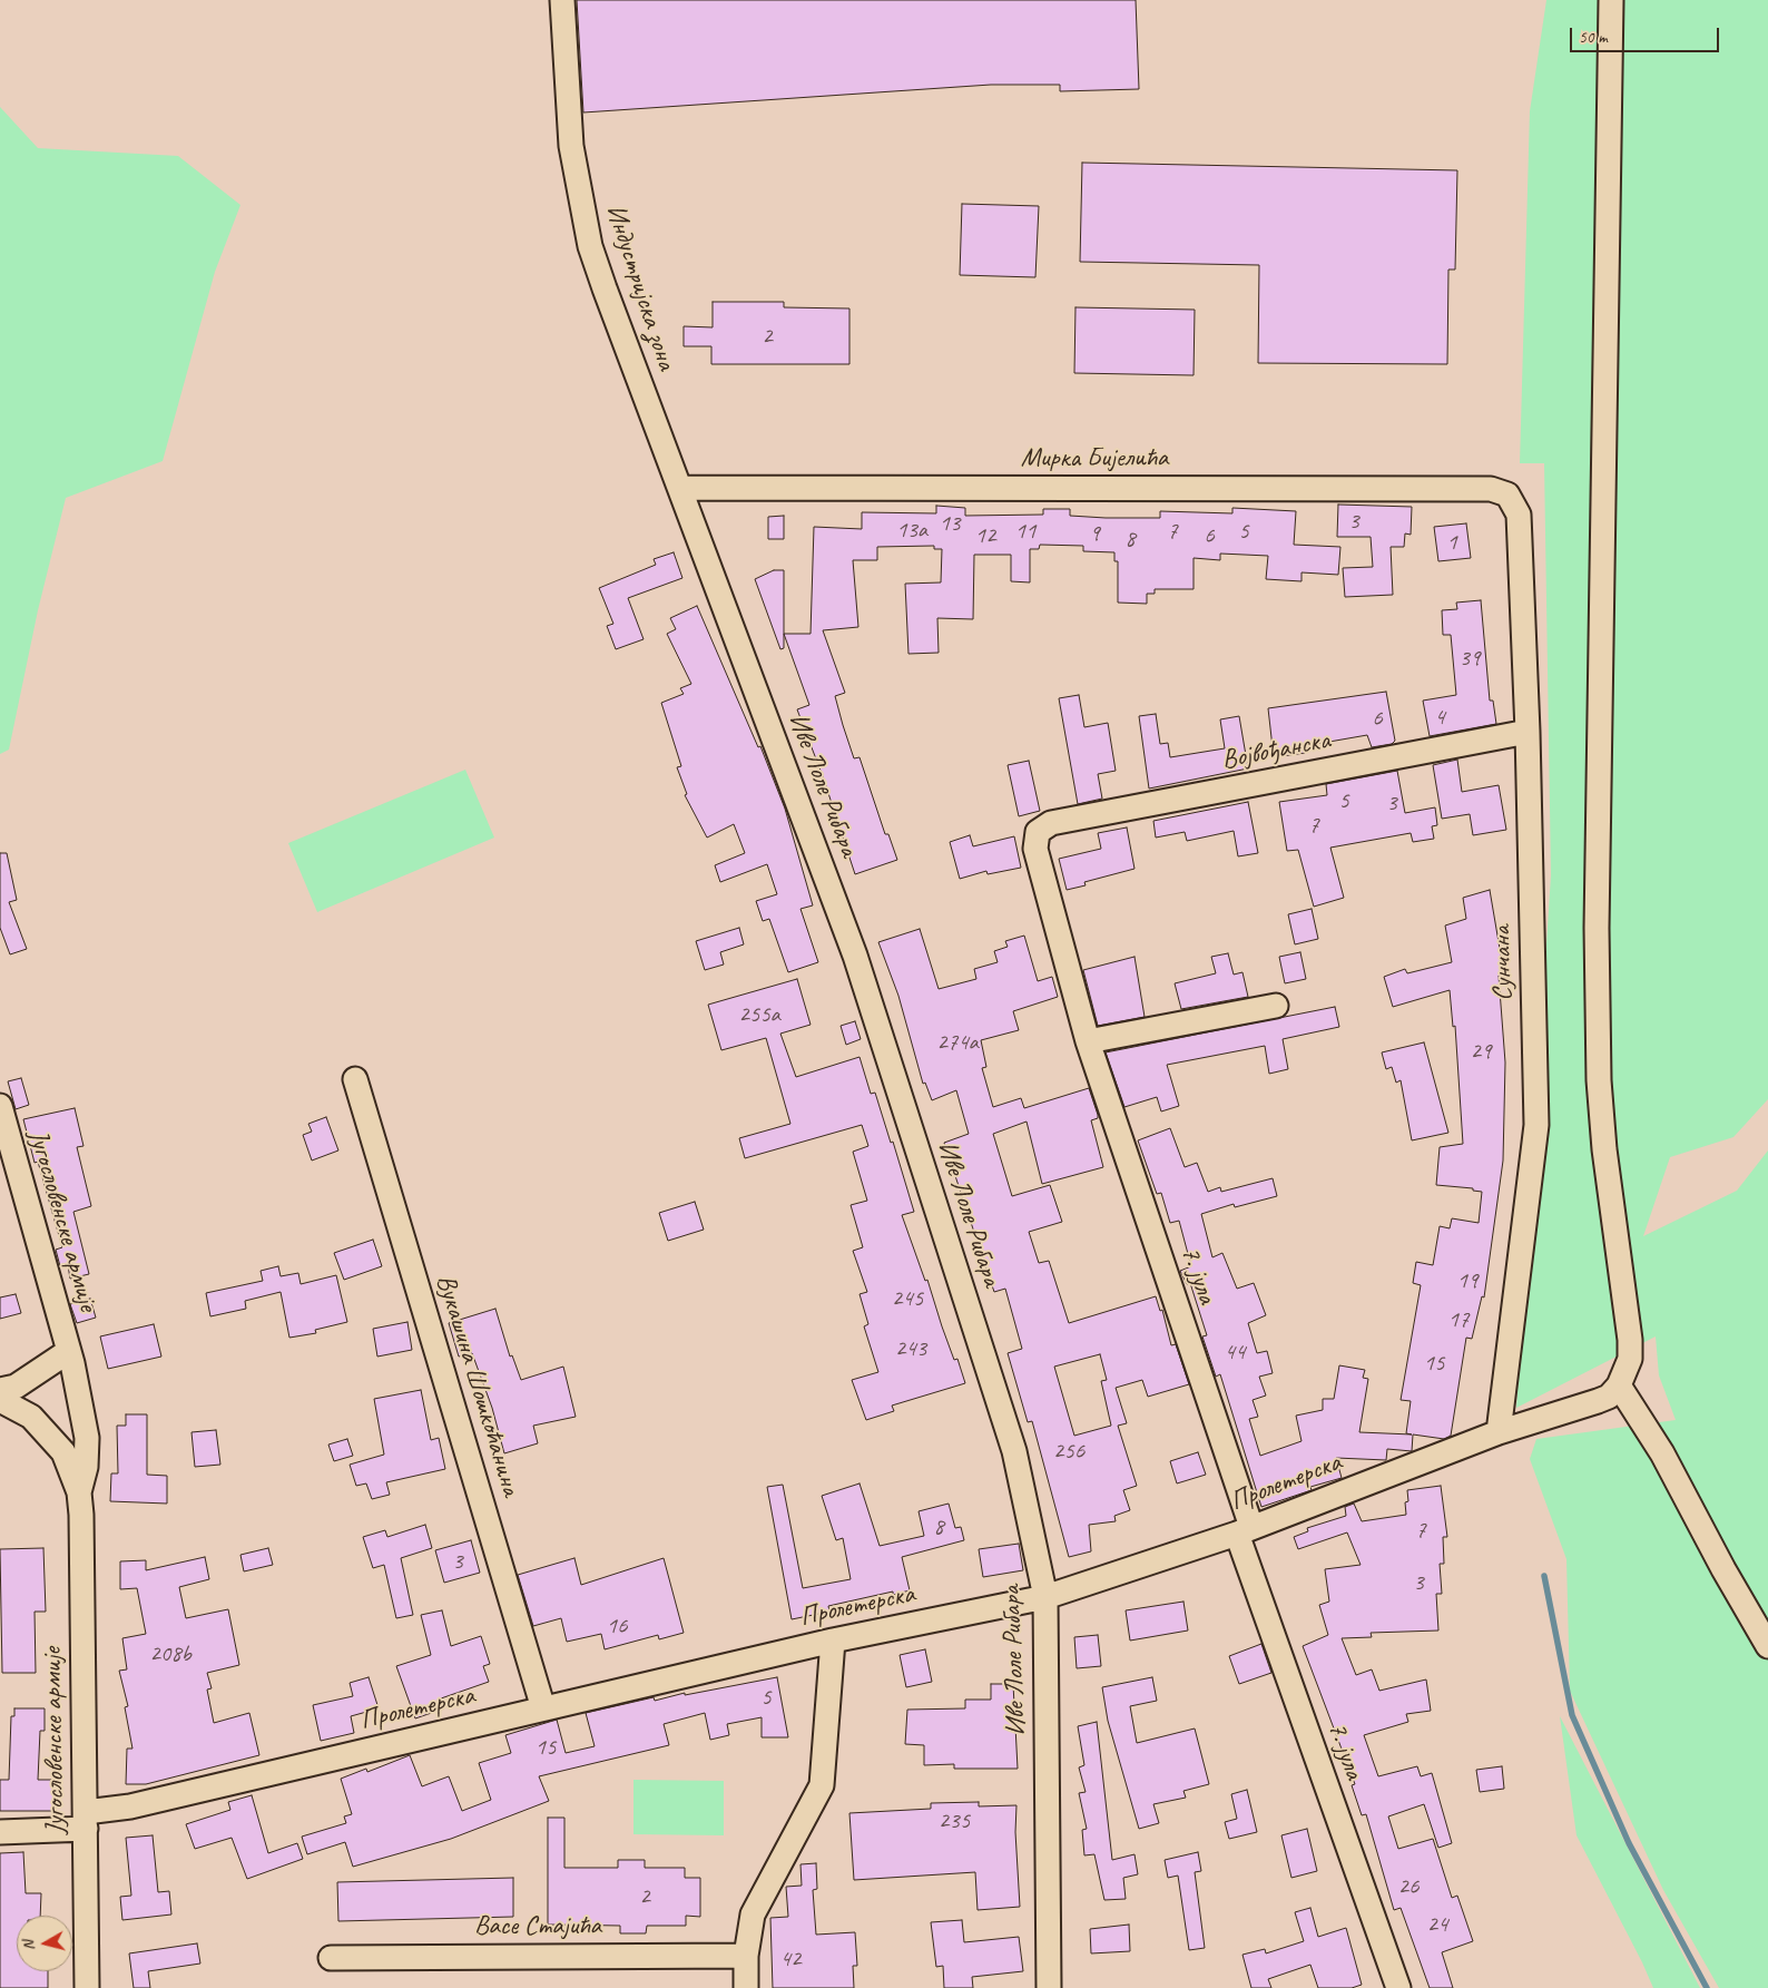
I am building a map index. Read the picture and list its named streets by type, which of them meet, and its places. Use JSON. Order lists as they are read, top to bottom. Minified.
{"streets":{"street":["Индустријска зона","Мирка Бијелића","Војвођанска","Иве Лоле Рибара","Сунчана","Југословенске армије","7. јула","Вукашина Шошкоћанина","Пролетерска","Васе Стајића"]},"crossings":[["Индустријска зона","Мирка Бијелића"],["Индустријска зона","Иве Лоле Рибара"],["Мирка Бијелића","Иве Лоле Рибара"],["Мирка Бијелића","Сунчана"],["Војвођанска","Сунчана"],["Војвођанска","7. јула"],["Иве Лоле Рибара","Пролетерска"],["Сунчана","Пролетерска"],["Југословенске армије","Пролетерска"],["7. јула","Пролетерска"],["Вукашина Шошкоћанина","Пролетерска"]],"house_numbers":["2","3","13","13a","11","7","5","9","12","6","8","1","39","4","6","5","3","7","255a","274a","29","19","245","17","243","44","15","256","8","7","3","3","16","208b","5","15","235","26","2","24","42"],"scale_bar":"50 m","north":"left"}
